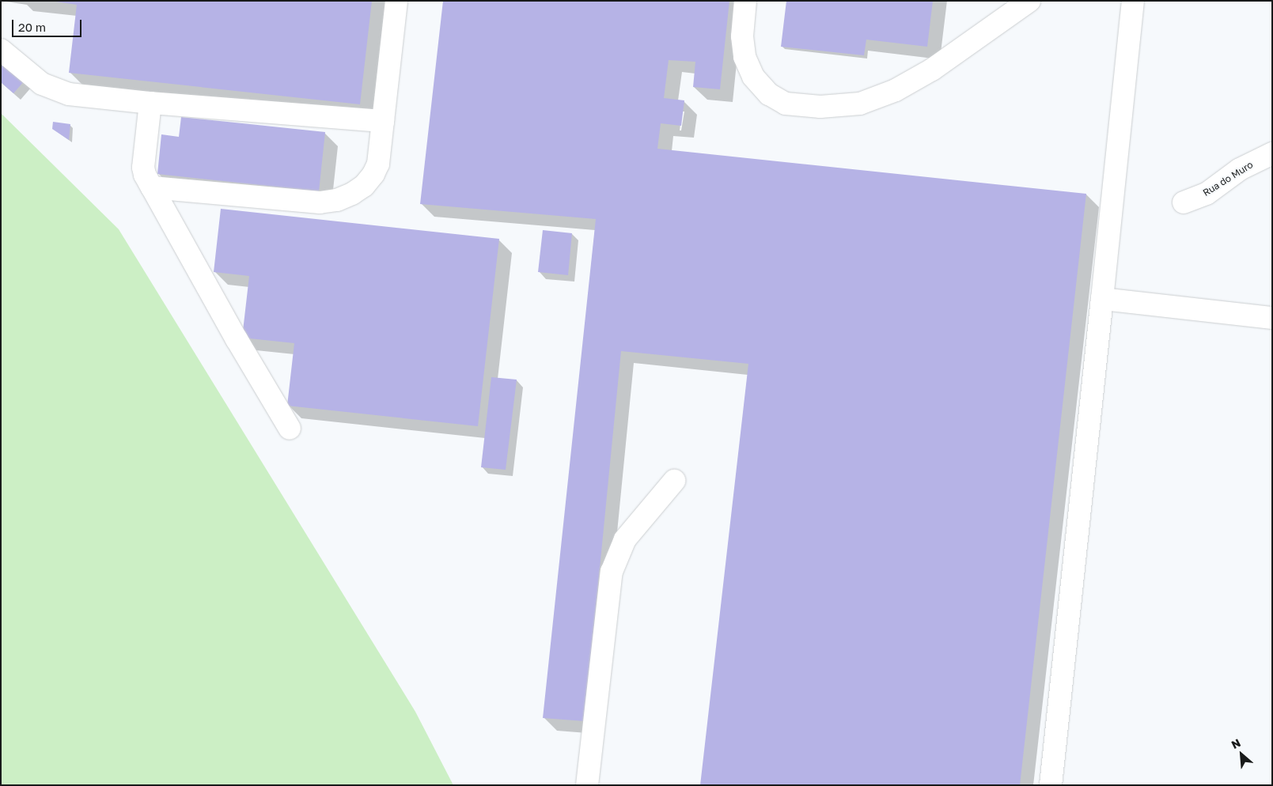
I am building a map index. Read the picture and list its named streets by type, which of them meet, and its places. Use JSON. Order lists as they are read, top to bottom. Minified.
{"streets":{"street":["Rua do Muro"]},"scale_bar":"20 m","north":"top left"}
